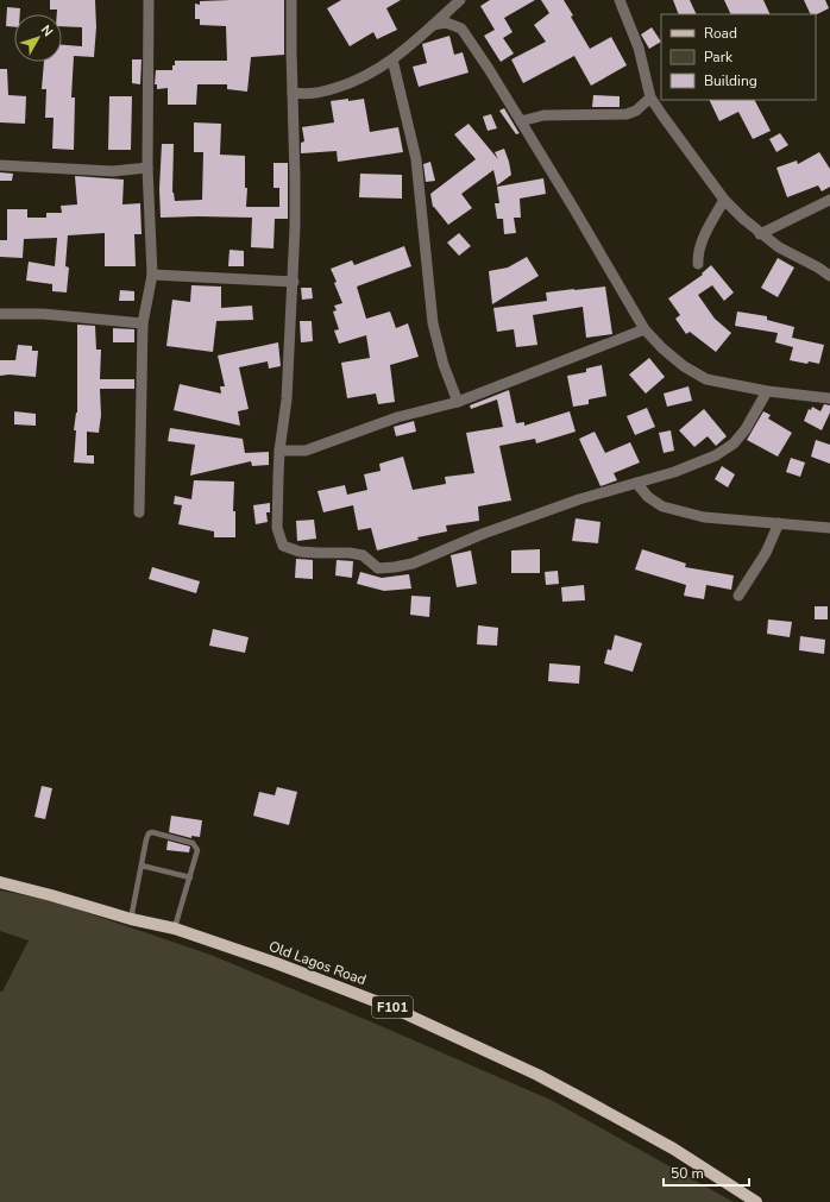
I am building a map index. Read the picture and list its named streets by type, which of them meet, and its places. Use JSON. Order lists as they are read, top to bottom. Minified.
{"streets":{"main road":["Old Lagos Road","F101"]},"legend":["Road","Park","Building"],"scale_bar":"50 m","north":"top right"}
